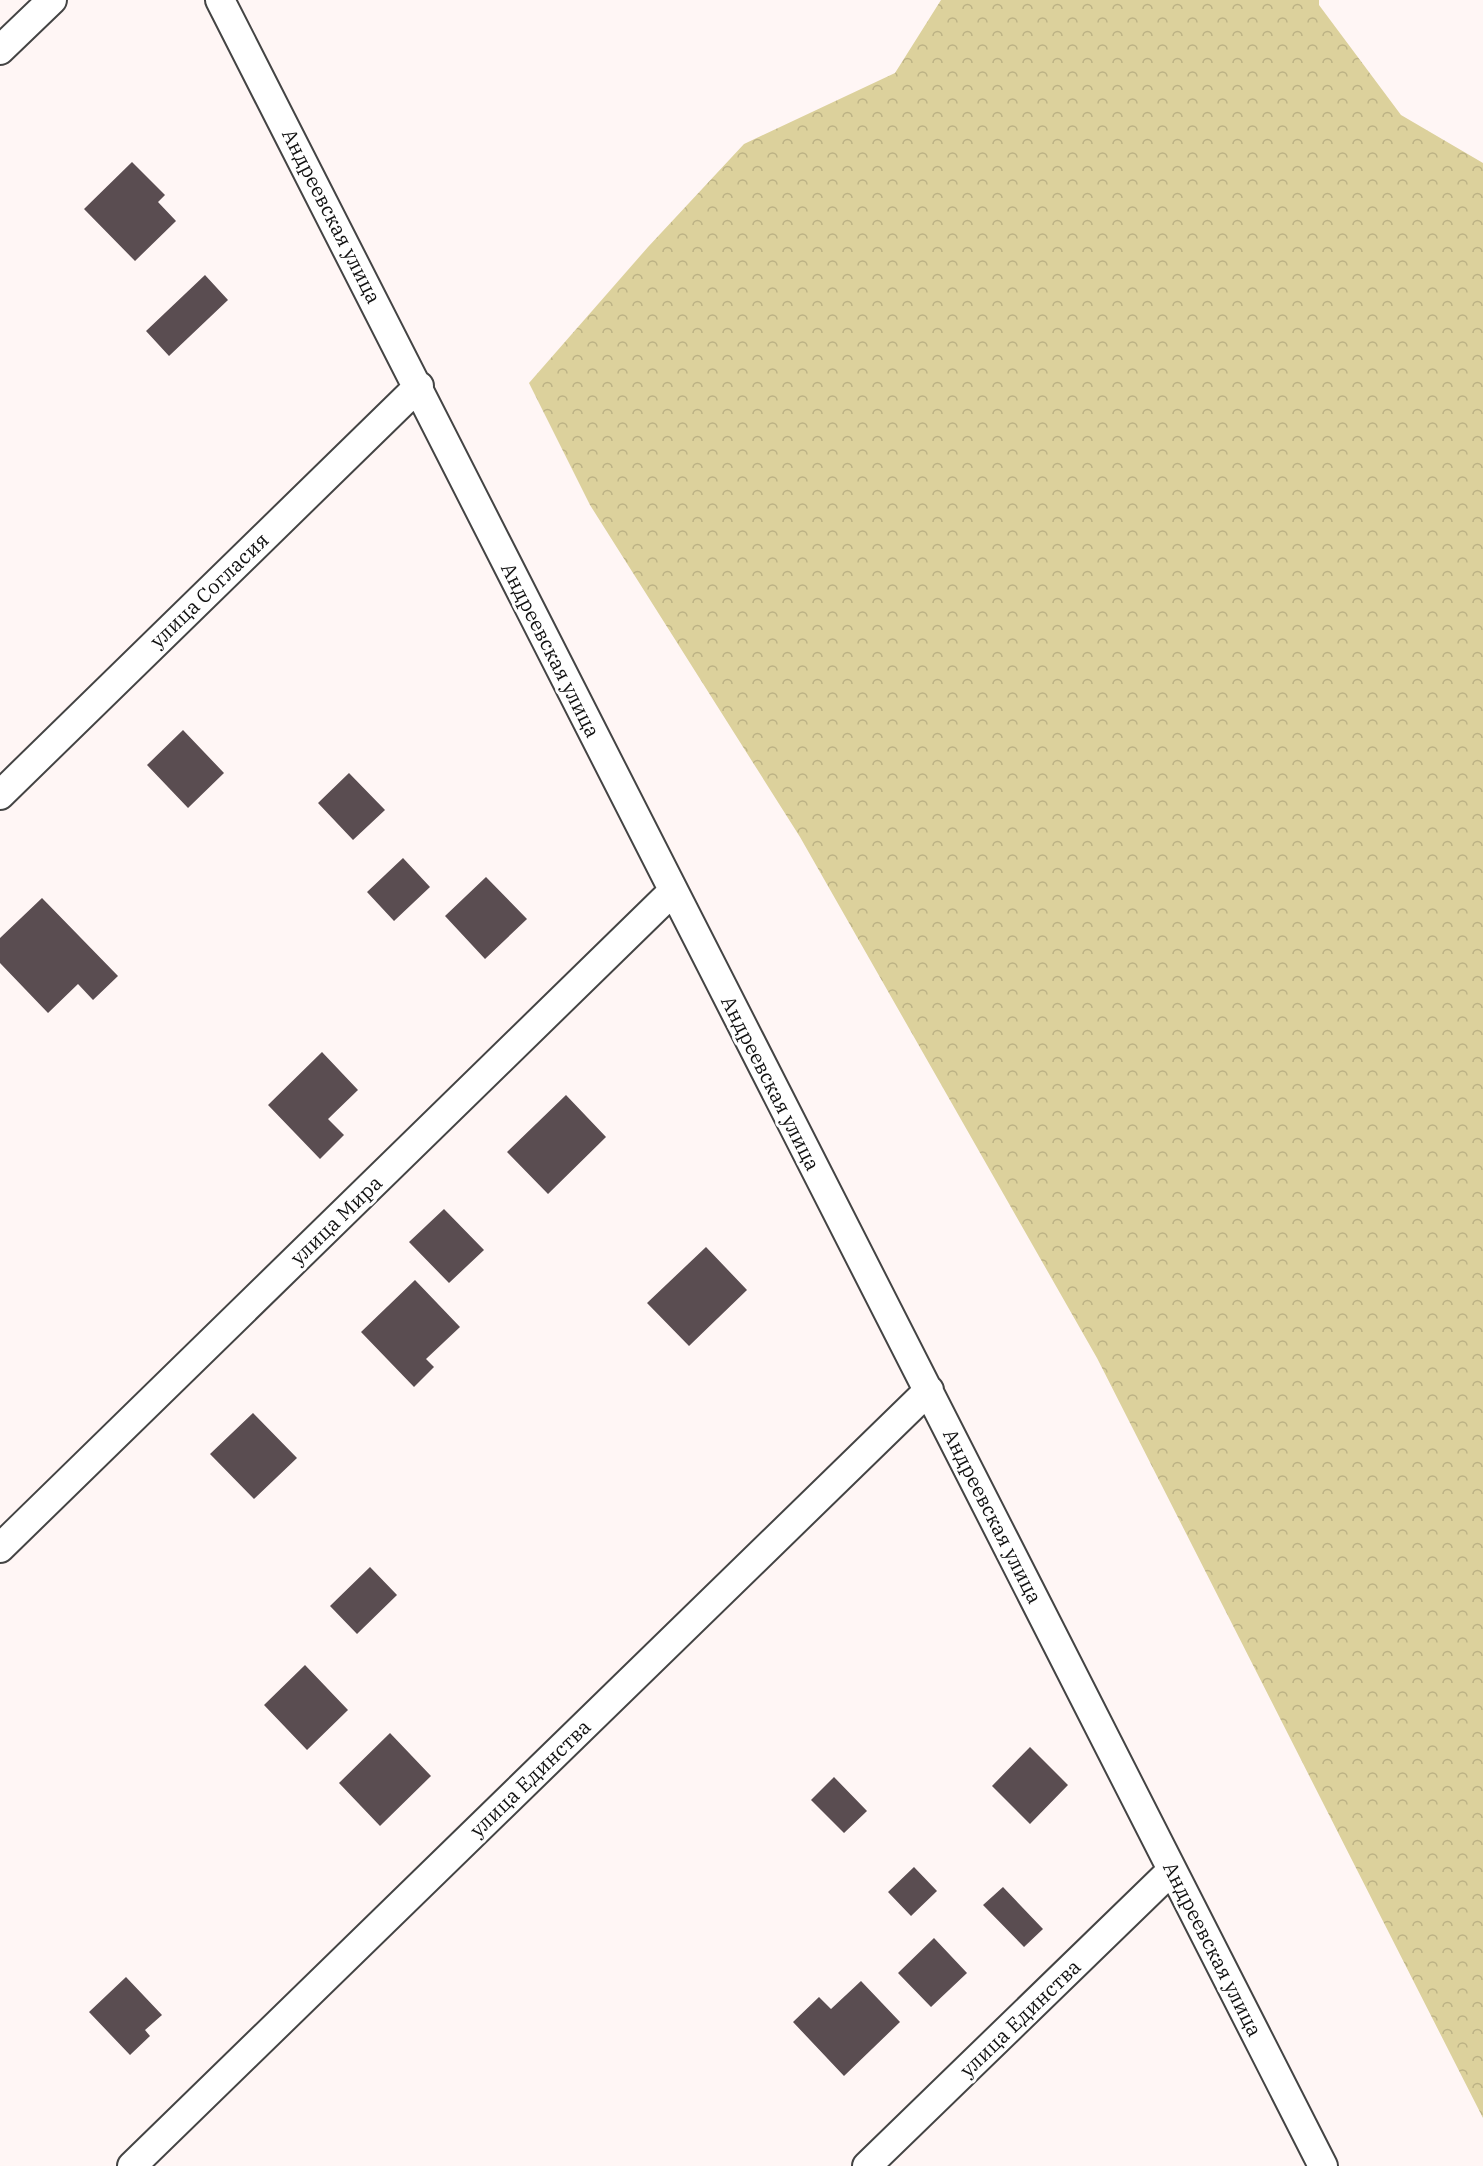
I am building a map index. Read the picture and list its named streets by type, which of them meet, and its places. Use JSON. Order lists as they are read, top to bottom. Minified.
{"streets":{"street":["Андреевская улица","улица Согласия","улица Мира","улица Единства"]},"crossings":[["Андреевская улица","улица Согласия"],["Андреевская улица","улица Мира"],["Андреевская улица","улица Единства"]]}
